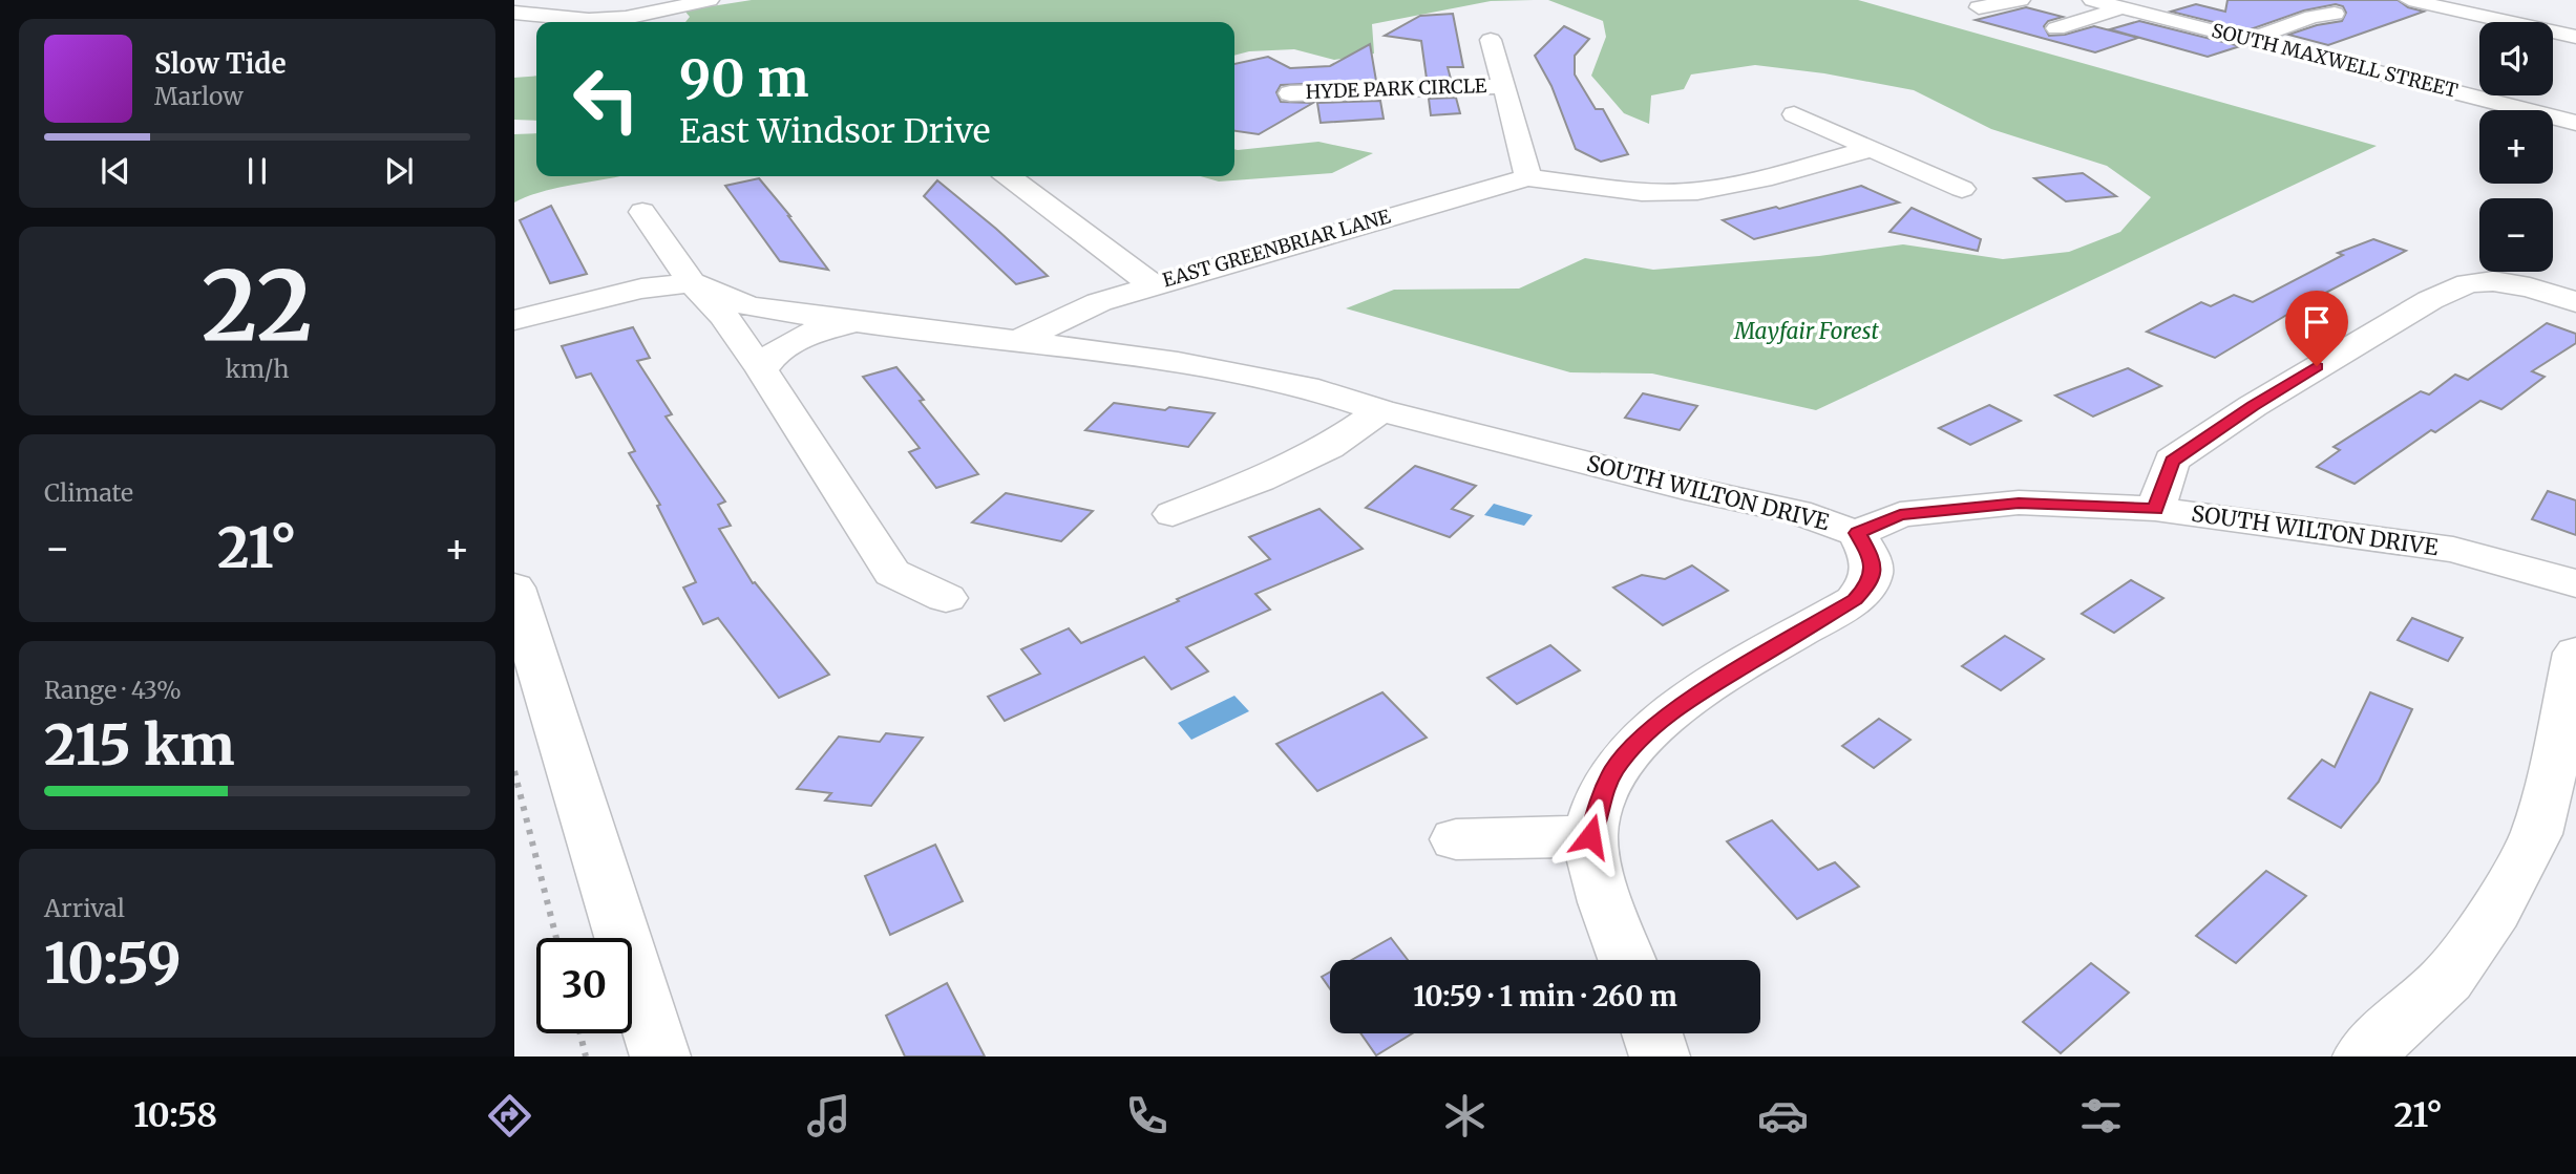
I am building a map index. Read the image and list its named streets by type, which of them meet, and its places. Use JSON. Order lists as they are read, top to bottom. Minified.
{"streets":{"street":["SOUTH MAXWELL STREET","HYDE PARK CIRCLE","EAST GREENBRIAR LANE","SOUTH WILTON DRIVE"]},"crossings":[["EAST GREENBRIAR LANE","SOUTH WILTON DRIVE"]],"parks":["Mayfair Forest"],"page":{"map_buttons":["+","−"],"turn":["90 m","East Windsor Drive"],"song":["Slow Tide","Marlow"],"tile":[["22","km/h"],"Climate",["Range · 43%","215 km"],["Arrival","10:59"]],"heat":["−","21°","+"],"limit":"30","trip":"10:59 · 1 min · 260 m","tabs":["10:58","21°"]}}
